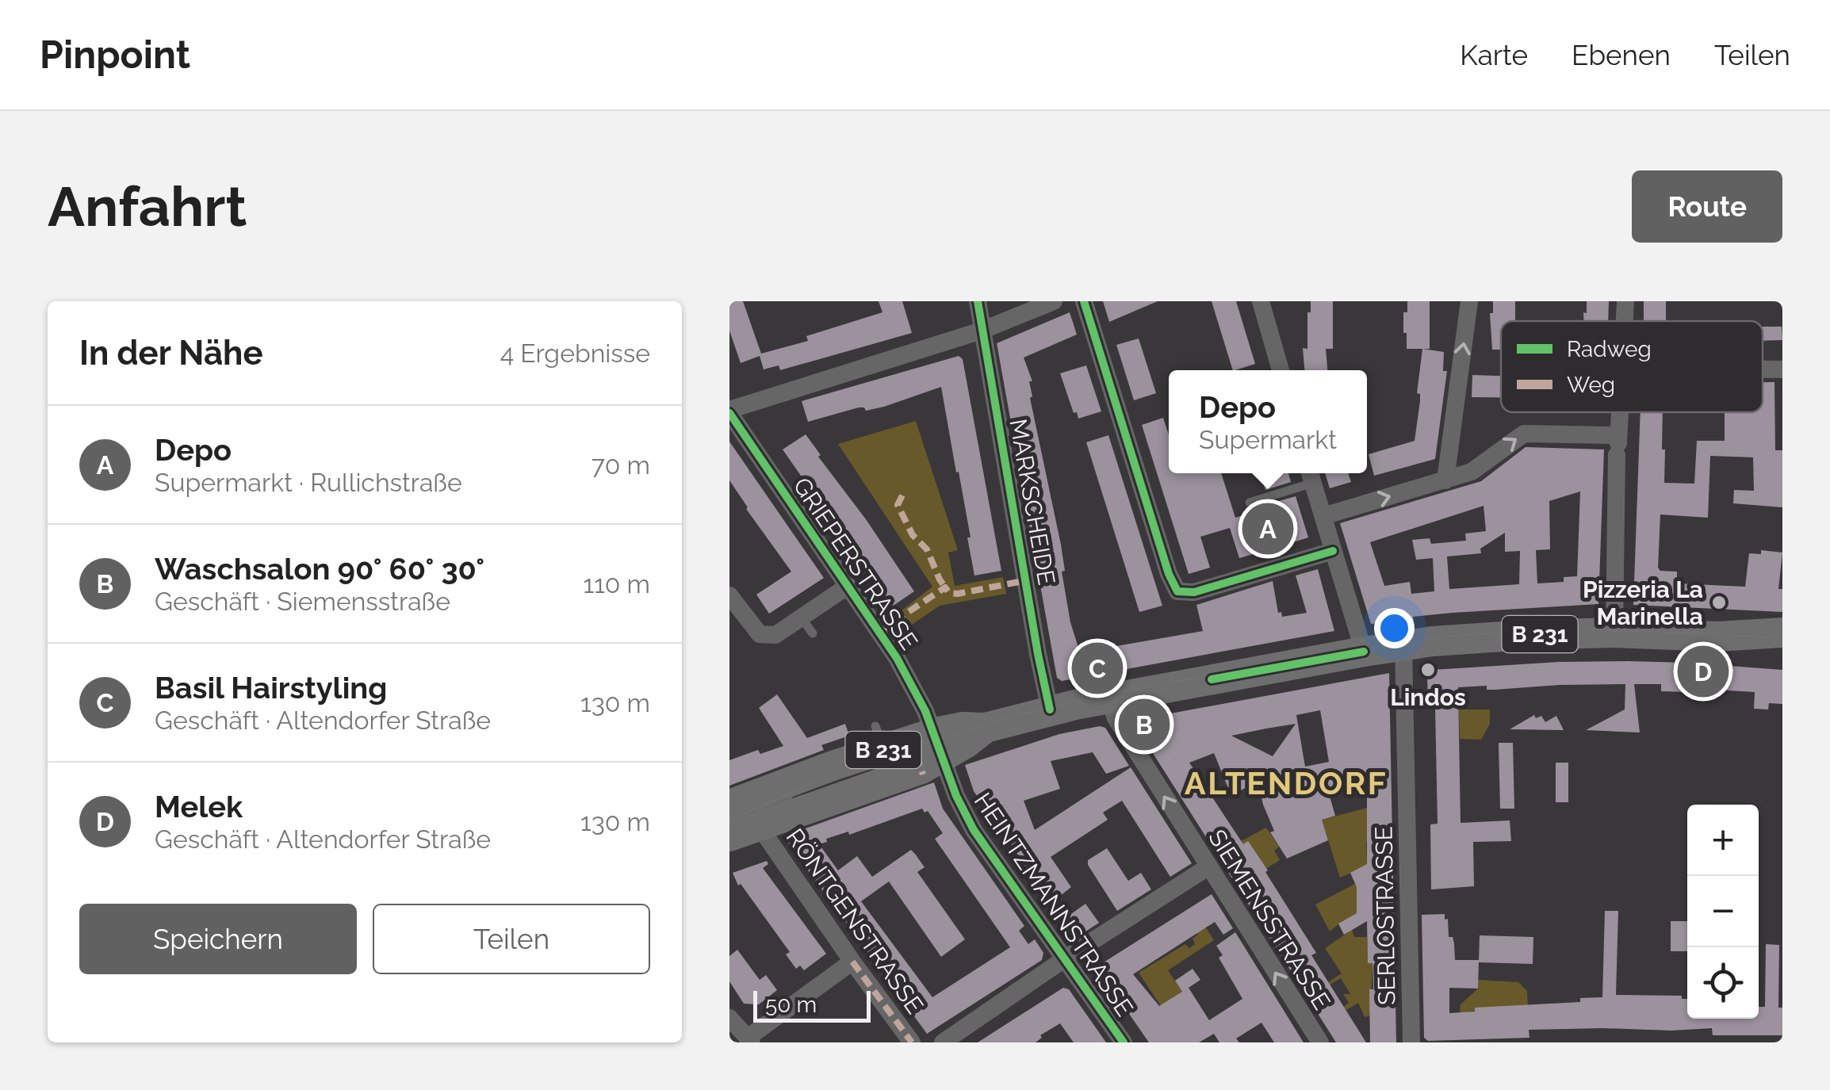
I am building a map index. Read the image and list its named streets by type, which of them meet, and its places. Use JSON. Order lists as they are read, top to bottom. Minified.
{"streets":{"main road":["B 231"],"street":["MARKSCHEIDE","GRIEPERSTRASSE","HEINTZMANNSTRASSE","SERLOSTRASSE","SIEMENSSTRASSE","RÖNTGENSTRASSE"]},"crossings":[["MARKSCHEIDE","B 231"],["GRIEPERSTRASSE","B 231"],["GRIEPERSTRASSE","HEINTZMANNSTRASSE"],["B 231","HEINTZMANNSTRASSE"],["B 231","SERLOSTRASSE"],["B 231","SIEMENSSTRASSE"],["B 231","RÖNTGENSTRASSE"]],"one_way":["SIEMENSSTRASSE"],"districts":["ALTENDORF"],"places":["Pizzeria La Marinella","Lindos"],"legend":["Radweg","Weg"],"scale_bar":"50 m","page":{"header":"Pinpoint","nav":["Karte","Ebenen","Teilen"],"buttons":["Route",["Speichern","Teilen"]],"title":"Anfahrt","heading":["In der Nähe","4 Ergebnisse"],"popup":["Depo","Supermarkt"],"list":[{"mark":"A","name":"Depo","note":"Supermarkt · Rullichstraße","value":"70 m"},{"mark":"B","name":"Waschsalon 90° 60° 30°","note":"Geschäft · Siemensstraße","value":"110 m"},{"mark":"C","name":"Basil Hairstyling","note":"Geschäft · Altendorfer Straße","value":"130 m"},{"mark":"D","name":"Melek","note":"Geschäft · Altendorfer Straße","value":"130 m"}],"pins":["A","C","D","B"],"map_buttons":["+","−"],"scale":"50 m"}}
